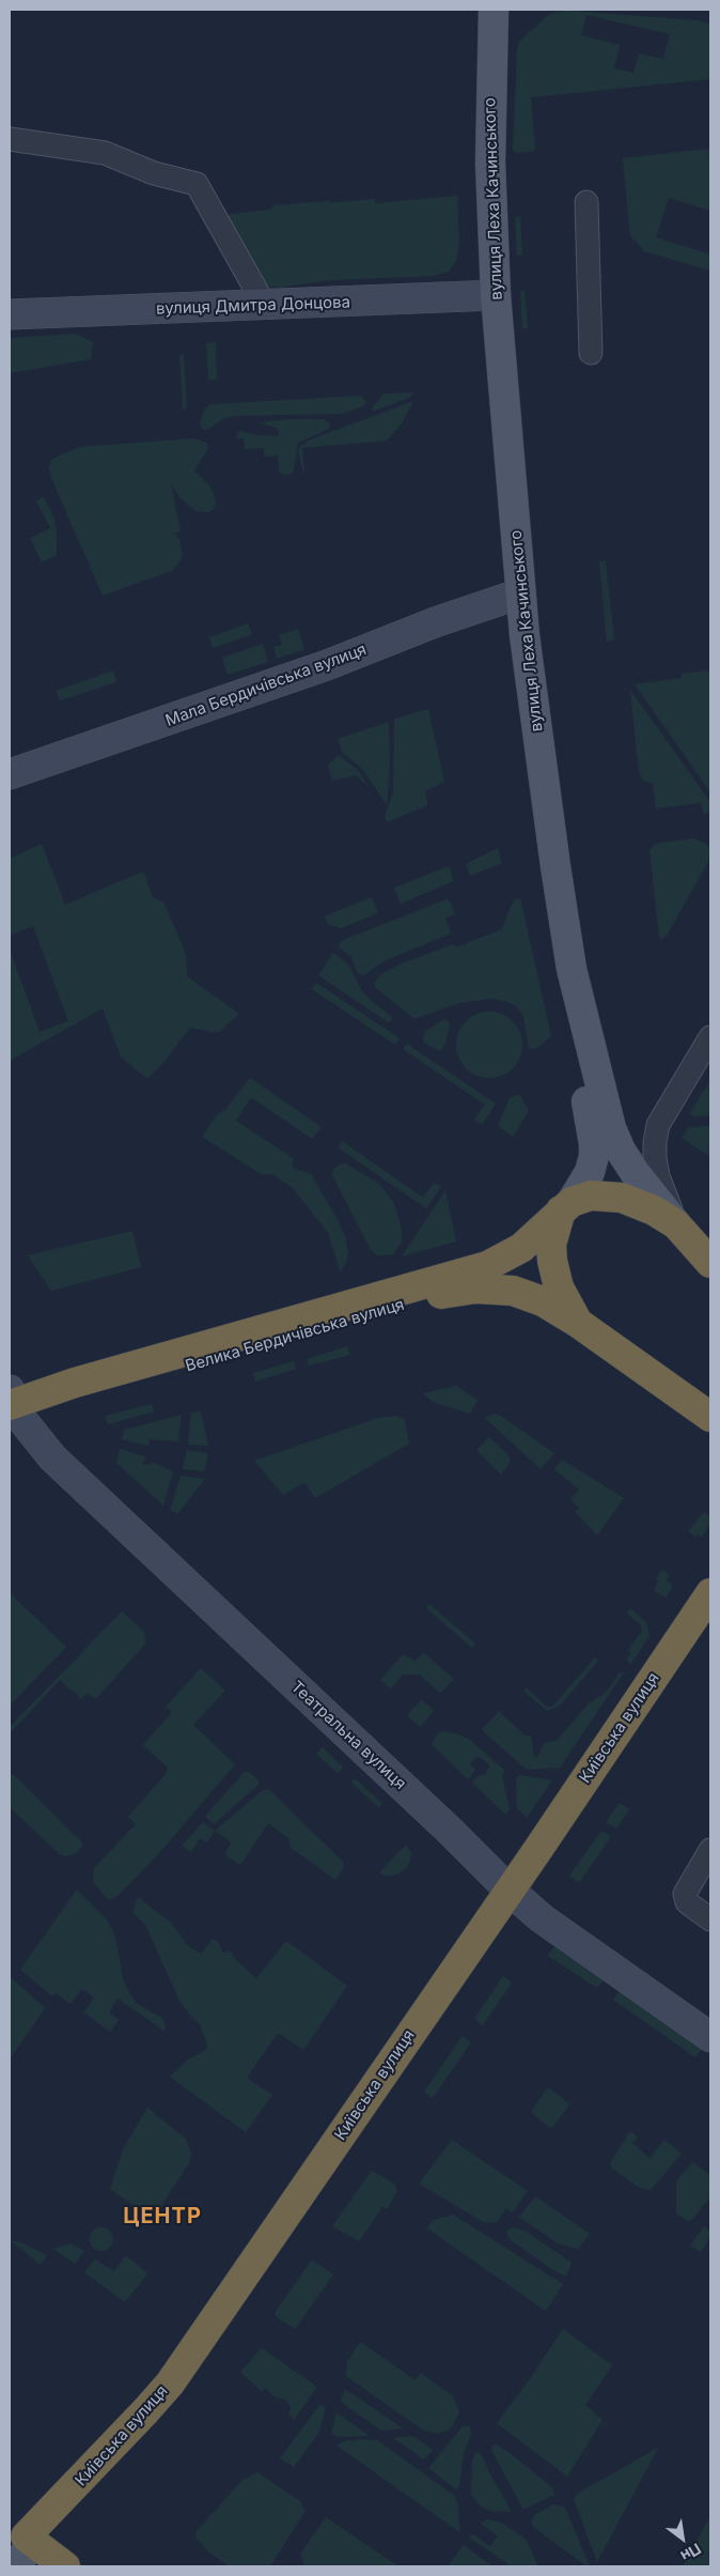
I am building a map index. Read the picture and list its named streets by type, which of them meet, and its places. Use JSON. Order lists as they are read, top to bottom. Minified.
{"streets":{"highway":["Велика Бердичівська вулиця","Київська вулиця"],"main road":["вулиця Леха Качинського"],"street":["вулиця Дмитра Донцова","Мала Бердичівська вулиця","Театральна вулиця"]},"crossings":[["вулиця Леха Качинського","вулиця Дмитра Донцова"],["вулиця Леха Качинського","Мала Бердичівська вулиця"],["вулиця Леха Качинського","Велика Бердичівська вулиця"],["Велика Бердичівська вулиця","Театральна вулиця"],["Київська вулиця","Театральна вулиця"]],"districts":["ЦЕНТР"],"north":"bottom right"}
